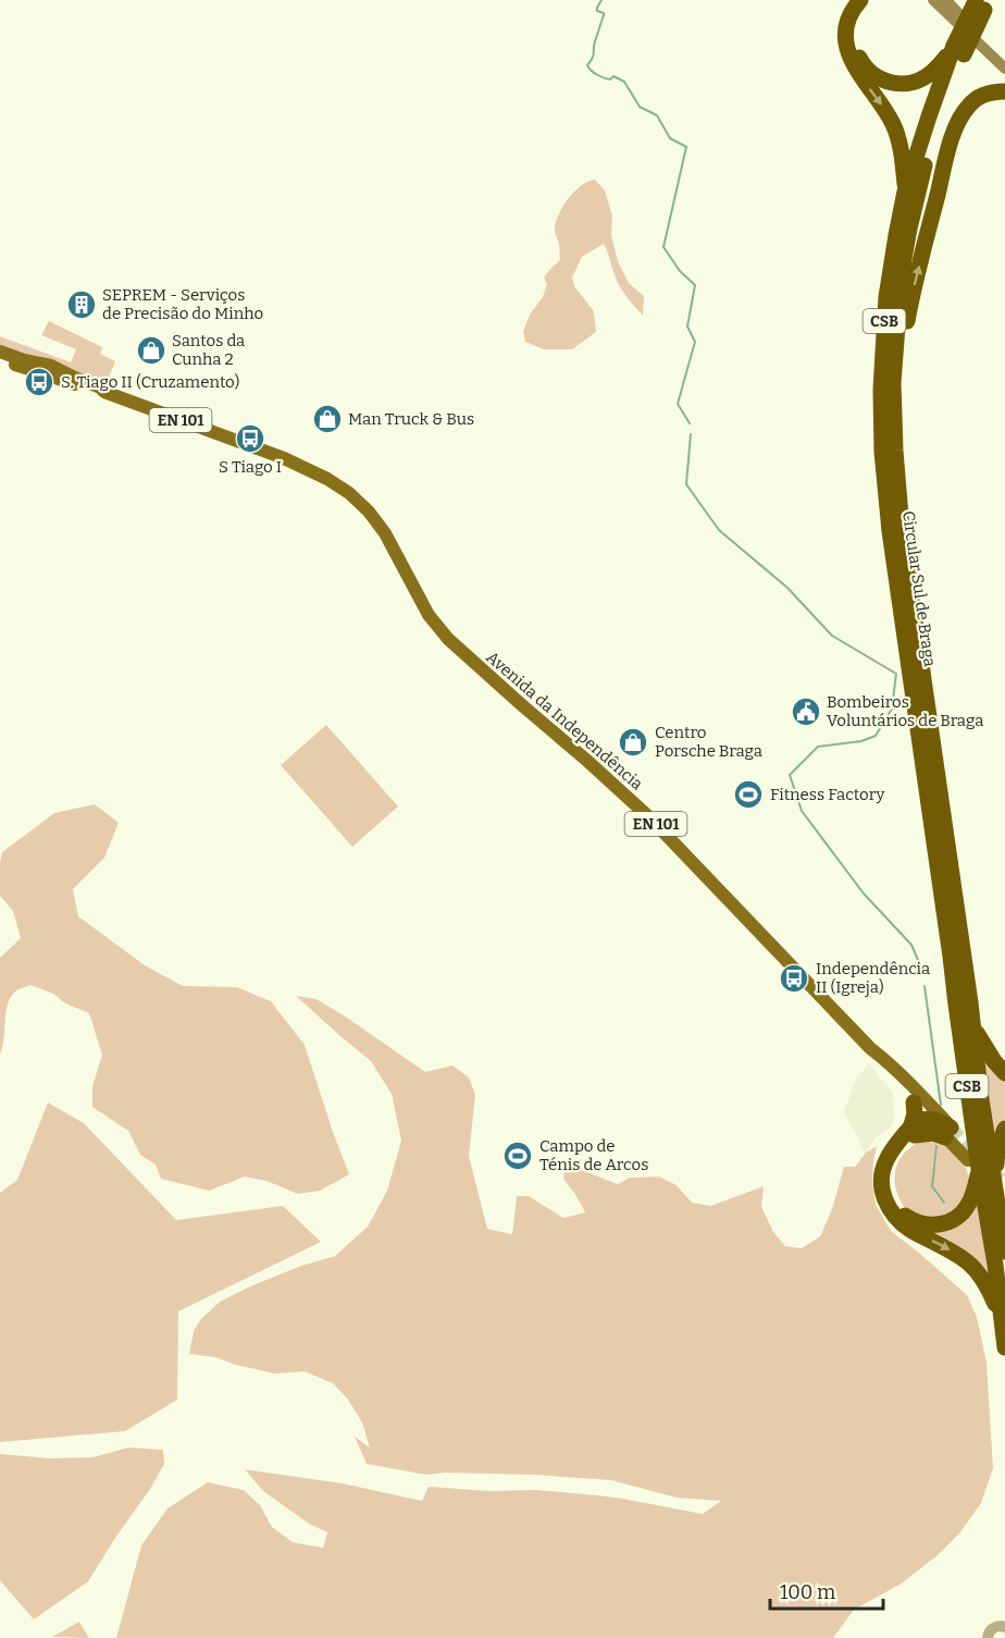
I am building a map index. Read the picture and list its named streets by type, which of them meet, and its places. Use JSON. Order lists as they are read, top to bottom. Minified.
{"streets":{"highway":["CSB","Circular Sul de Braga"],"main road":["EN 101","Avenida da Independência"]},"crossings":[["EN 101","Avenida da Independência"]],"places":{"building":["SEPREM - Serviços de Precisão do Minho"],"shop":["Santos da Cunha 2","Man Truck & Bus","Centro Porsche Braga"],"bus stop":["S. Tiago II (Cruzamento)","S Tiago I","Independência II (Igreja)"],"public building":["Bombeiros Voluntários de Braga"],"sports":["Fitness Factory","Campo de Ténis de Arcos"]},"scale_bar":"100 m"}
